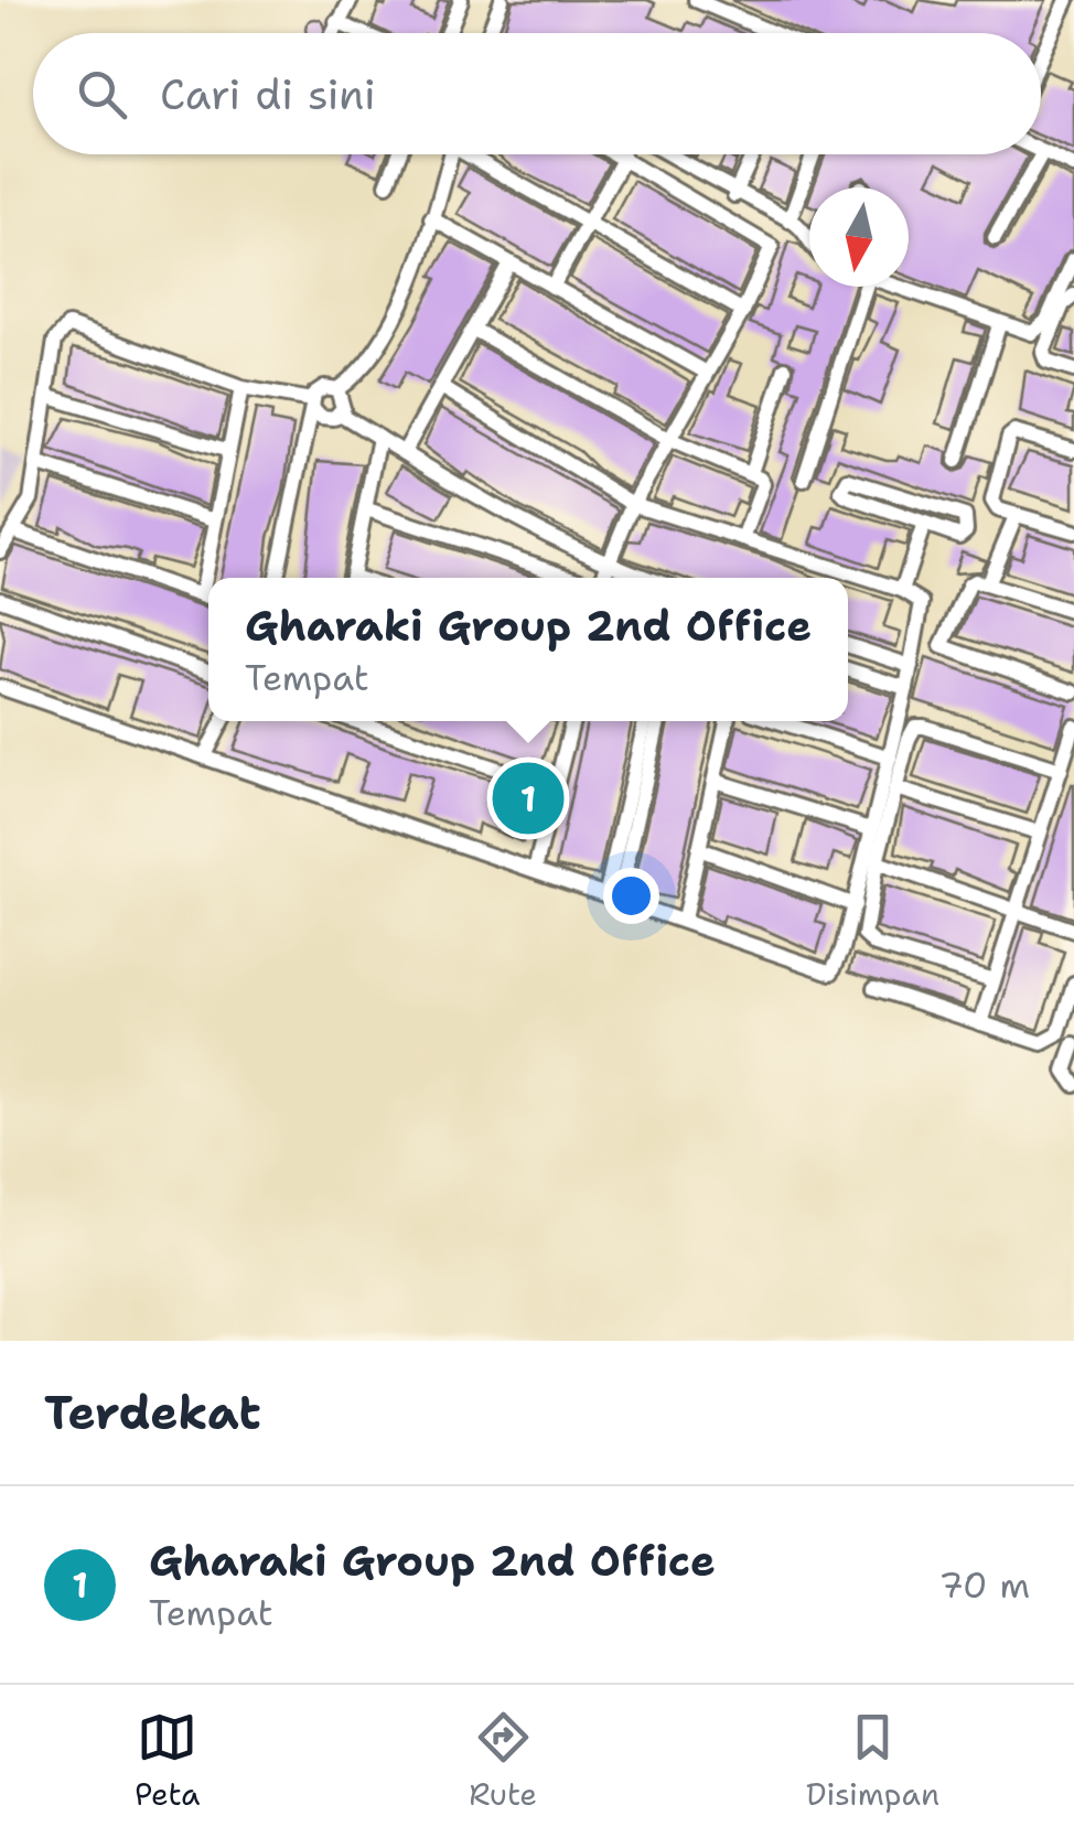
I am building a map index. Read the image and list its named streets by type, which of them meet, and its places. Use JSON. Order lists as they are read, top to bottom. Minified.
{"north":"bottom","page":{"search":"Cari di sini","popup":["Gharaki Group 2nd Office","Tempat"],"pins":"1","heading":"Terdekat","list":[{"mark":"1","name":"Gharaki Group 2nd Office","note":"Tempat","value":"70 m"}],"nav":["Peta","Rute","Disimpan"]}}
